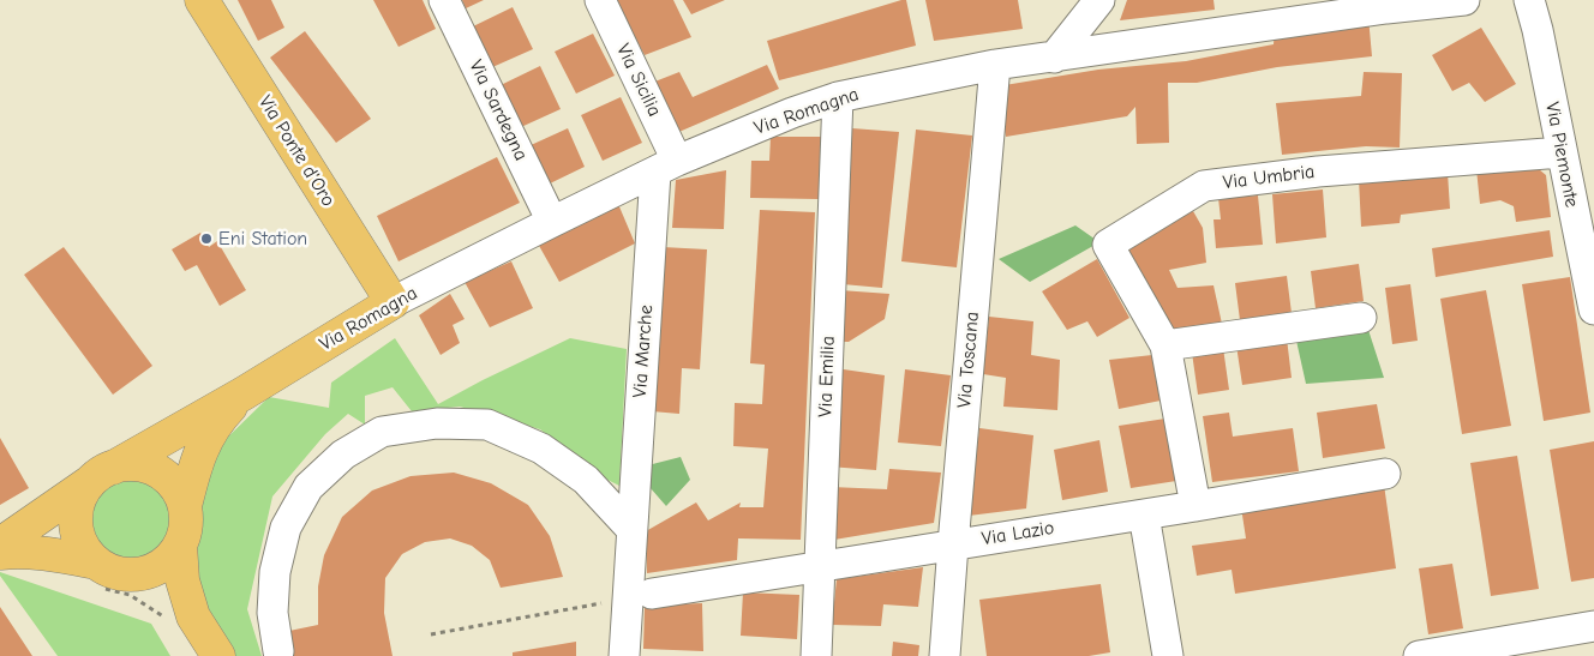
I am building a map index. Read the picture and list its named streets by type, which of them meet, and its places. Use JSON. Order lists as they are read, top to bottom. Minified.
{"streets":{"main road":["Via Romagna","Via Ponte d'Oro"],"street":["Via Sicilia","Via Sardegna","Via Piemonte","Via Umbria","Via Marche","Via Toscana","Via Emilia","Via Lazio"]},"crossings":[["Via Sicilia","Via Romagna"],["Via Sicilia","Via Marche"],["Via Sardegna","Via Romagna"],["Via Romagna","Via Ponte d'Oro"],["Via Romagna","Via Marche"],["Via Romagna","Via Toscana"],["Via Romagna","Via Emilia"],["Via Piemonte","Via Umbria"],["Via Umbria","Via Lazio"],["Via Marche","Via Lazio"],["Via Toscana","Via Lazio"],["Via Emilia","Via Lazio"]],"places":["Eni Station"]}
